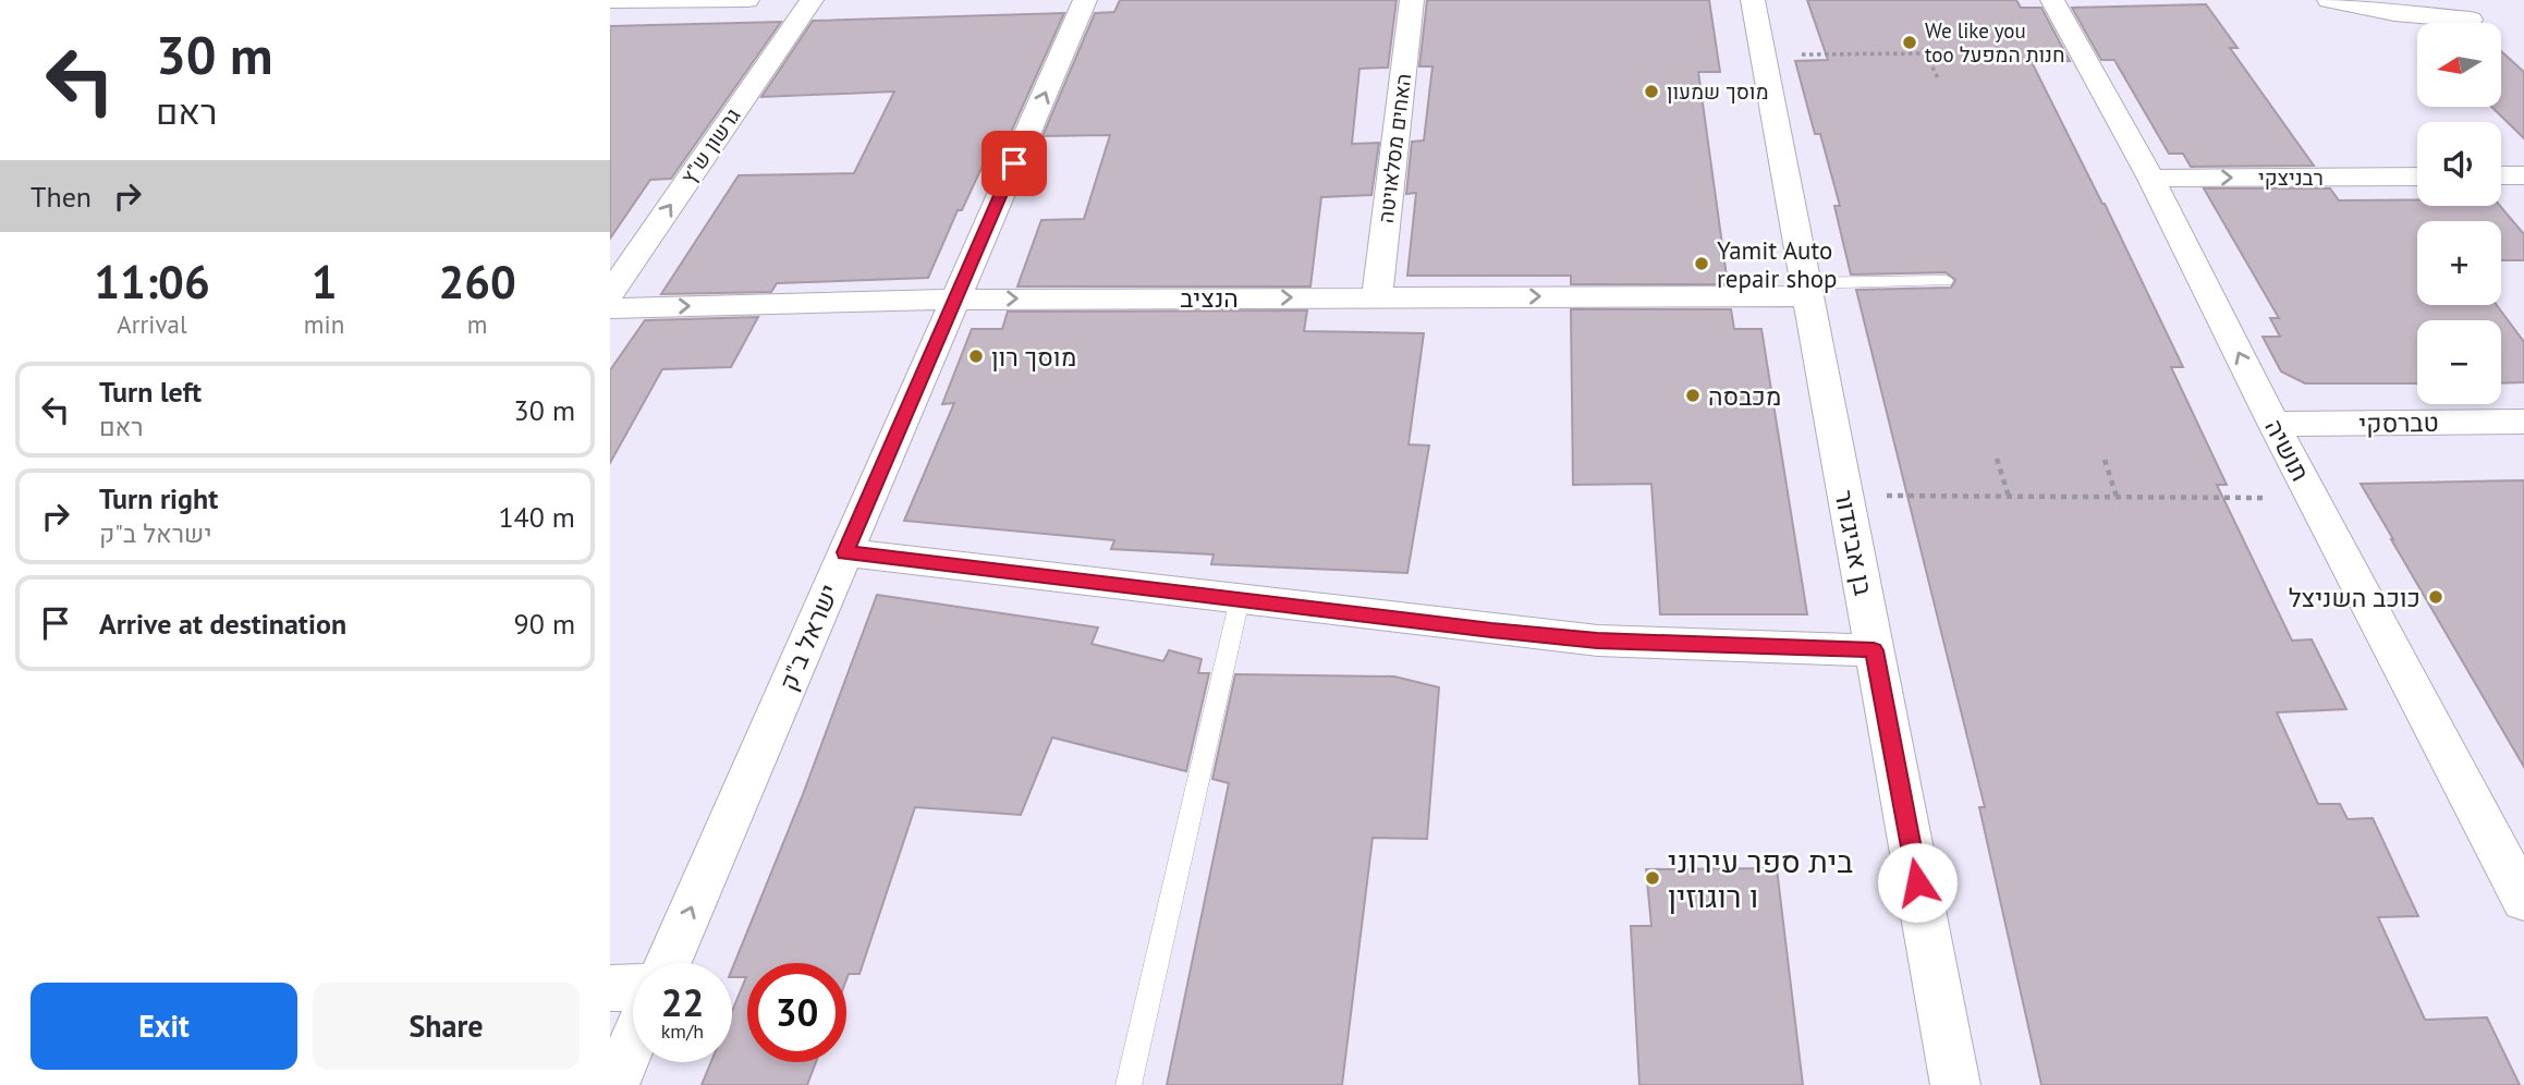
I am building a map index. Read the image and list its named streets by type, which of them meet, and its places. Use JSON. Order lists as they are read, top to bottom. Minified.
{"streets":{"street":["גרשון ש\"ץ","האחים מסלאויטה","רבניצקי","הנציב","טברסקי","תושיה","בן אביגדור","ישראל ב\"ק"]},"crossings":[["האחים מסלאויטה","הנציב"],["רבניצקי","תושיה"],["הנציב","בן אביגדור"],["הנציב","ישראל ב\"ק"],["טברסקי","תושיה"]],"one_way":["גרשון ש\"ץ","ישראל ב\"ק"],"places":["We like you too חנות המפעל","מוסך שמעון","Yamit Auto repair shop","מוסך רון","מכבסה","כוכב השניצל","בית ספר עירוני ו רוגוזין"],"north":"left","page":{"turn":["30 m","ראם"],"map_buttons":["+","−"],"then":"Then","eta":["11:06","Arrival","1","min","260","m"],"list":[{"name":"Turn left","note":"ראם","value":"30 m"},{"name":"Turn right","note":"ישראל ב\"ק","value":"140 m"},{"name":"Arrive at destination","value":"90 m"}],"speed":"22 km/h","limit":"30","buttons":["Exit","Share"]}}
